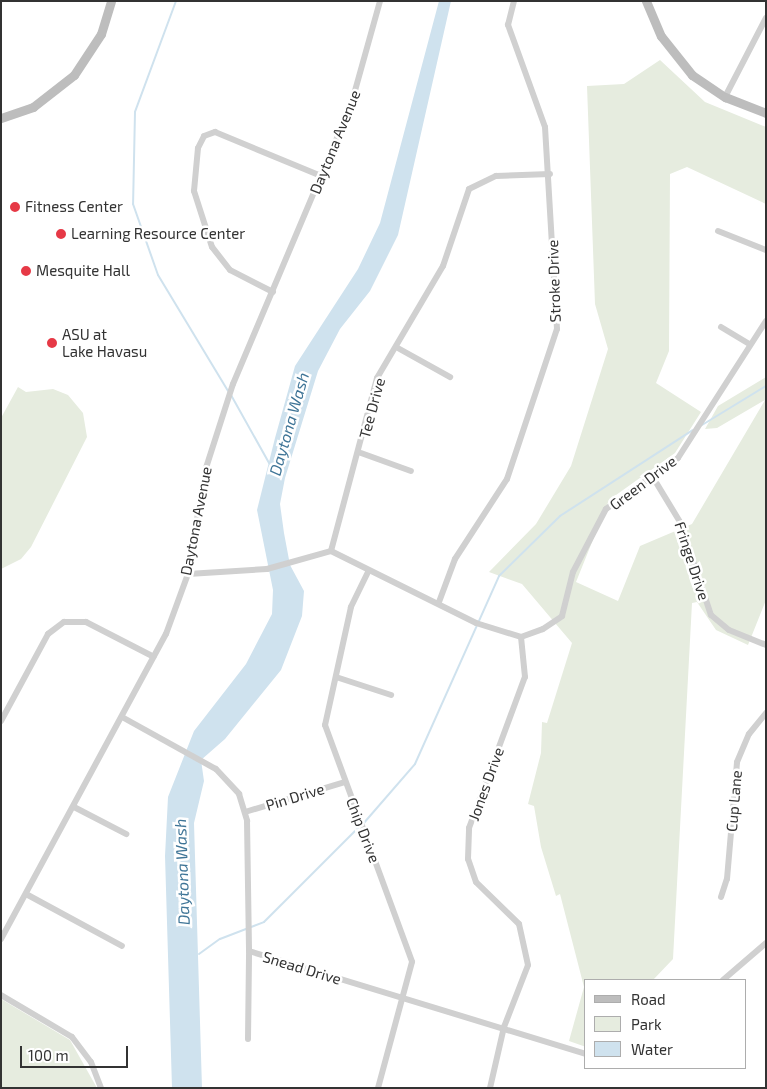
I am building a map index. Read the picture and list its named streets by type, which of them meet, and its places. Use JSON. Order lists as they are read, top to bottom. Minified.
{"streets":{"street":["Daytona Avenue","Stroke Drive","Tee Drive","Green Drive","Fringe Drive","Jones Drive","Pin Drive","Cup Lane","Chip Drive","Snead Drive"]},"crossings":[["Daytona Avenue","Snead Drive"],["Stroke Drive","Tee Drive"],["Green Drive","Fringe Drive"],["Green Drive","Jones Drive"],["Jones Drive","Snead Drive"],["Pin Drive","Chip Drive"],["Pin Drive","Snead Drive"],["Chip Drive","Snead Drive"]],"water":["Daytona Wash"],"places":["Fitness Center","Learning Resource Center","Mesquite Hall","ASU at Lake Havasu"],"legend":["Road","Park","Water"],"scale_bar":"100 m"}
